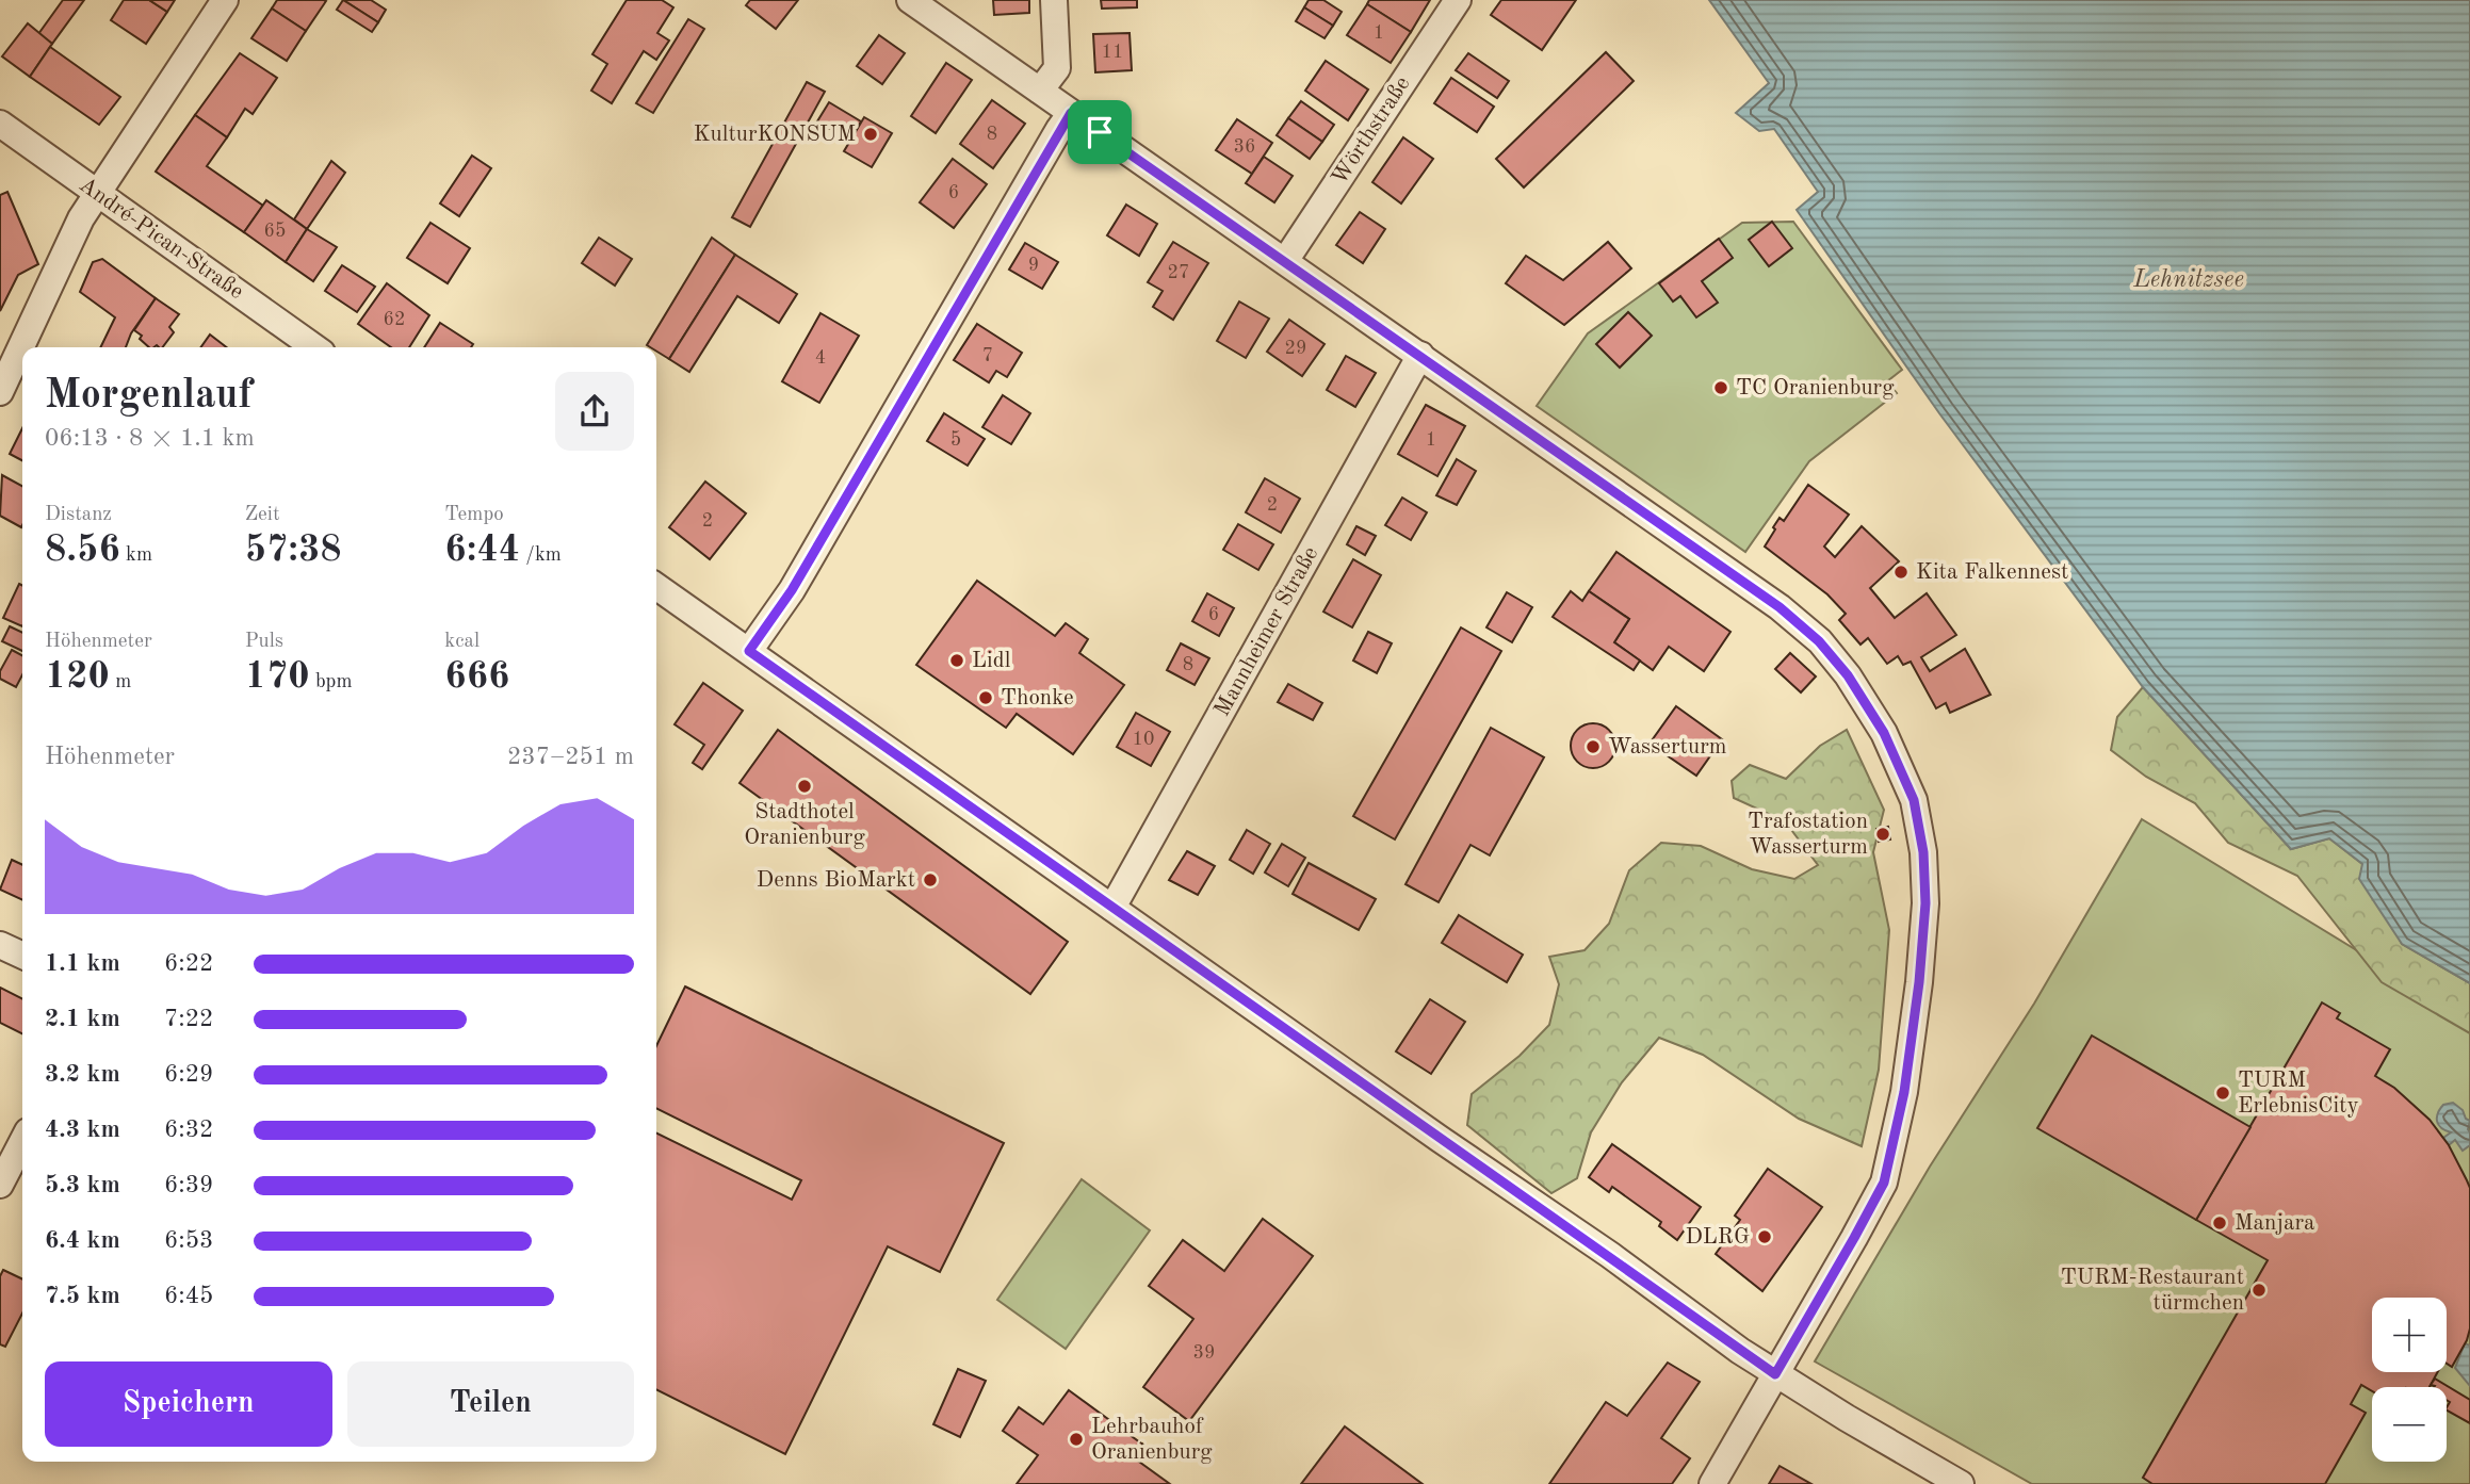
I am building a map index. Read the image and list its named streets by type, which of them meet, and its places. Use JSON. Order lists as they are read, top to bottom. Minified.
{"streets":{"street":["Wörthstraße","André-Pican-Straße","Mannheimer Straße"]},"water":["Lehnitzsee"],"places":["KulturKONSUM","TC Oranienburg","Kita Falkennest","Lidl","Thonke","Wasserturm","Stadthotel Oranienburg","Trafostation Wasserturm","Denns BioMarkt","TURM ErlebnisCity","Manjara","DLRG","TURM-Restaurant türmchen","Lehrbauhof Oranienburg"],"house_numbers":["1","11","8","36","6","65","9","27","62","29","7","4","5","1","2","2","6","8","10","39"],"page":{"heading":["Morgenlauf","06:13 · 8 × 1.1 km"],"stats":[["Distanz","8.56 km"],["Zeit","57:38"],["Tempo","6:44 /km"],["Höhenmeter","120 m"],["Puls","170 bpm"],["kcal","666"]],"chart":["Höhenmeter","237–251 m"],"list":[{"name":"1.1 km","note":"6:22"},{"name":"2.1 km","note":"7:22"},{"name":"3.2 km","note":"6:29"},{"name":"4.3 km","note":"6:32"},{"name":"5.3 km","note":"6:39"},{"name":"6.4 km","note":"6:53"},{"name":"7.5 km","note":"6:45"}],"map_buttons":["+","−"],"buttons":["Speichern","Teilen"]}}
